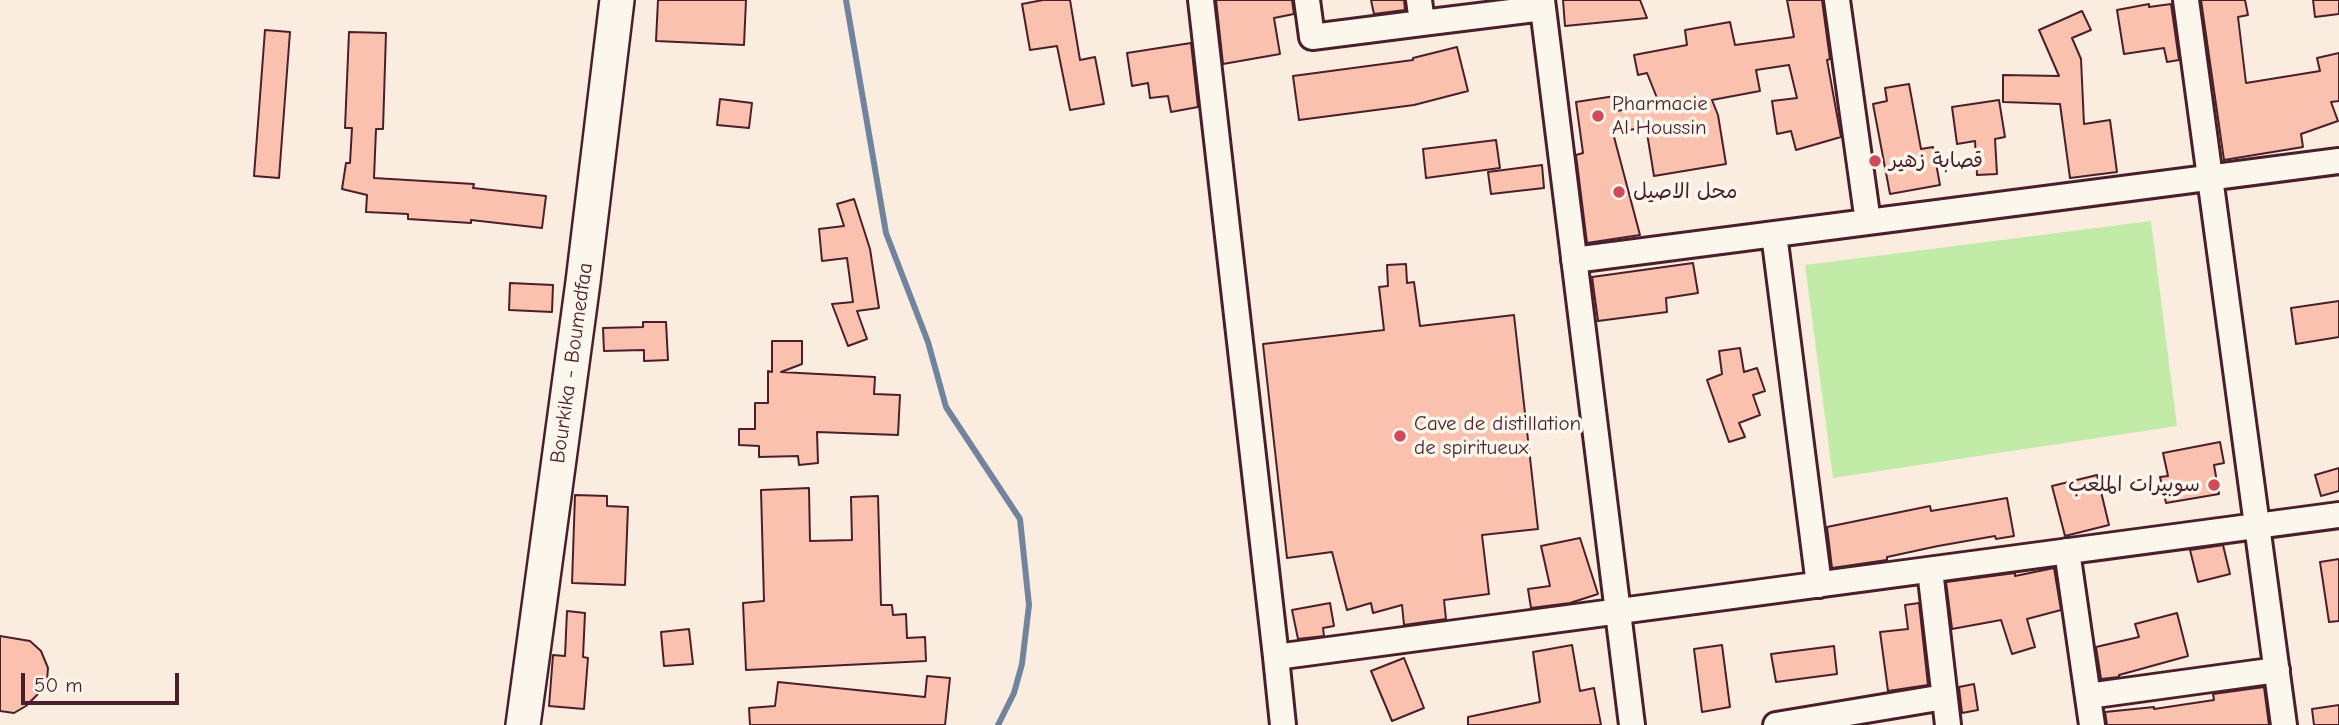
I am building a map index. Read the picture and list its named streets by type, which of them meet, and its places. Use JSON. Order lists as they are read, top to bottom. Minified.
{"streets":{"main road":["Bourkika - Boumedfaa"]},"places":["Pharmacie Al Houssin","قصابة زهير","محل الاصيل","Cave de distillation de spiritueux","سوبيرات الملعب"],"scale_bar":"50 m"}
